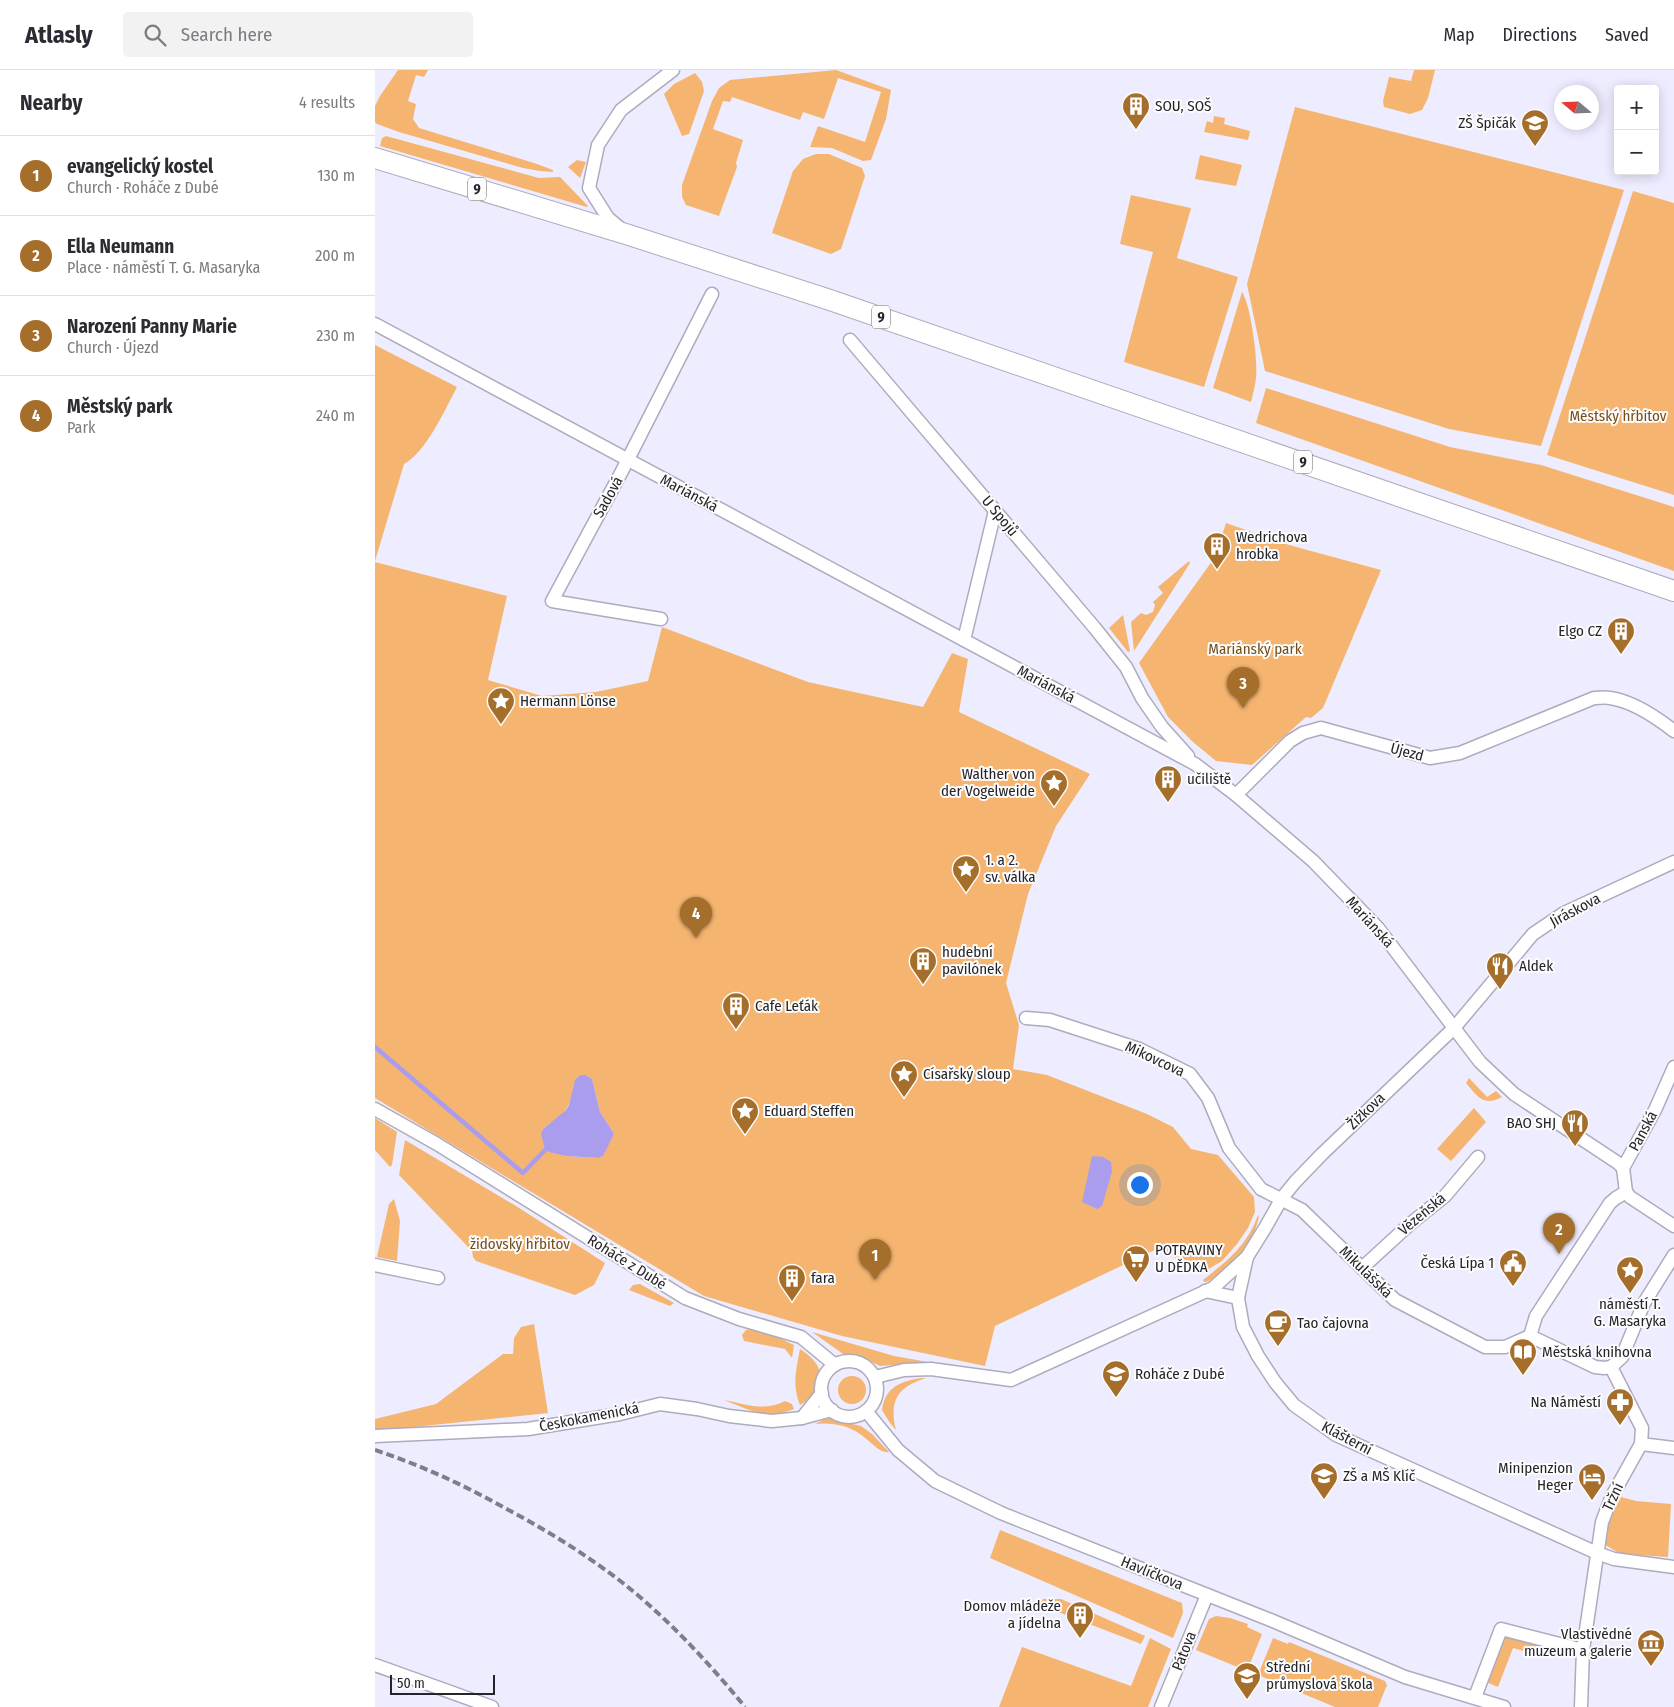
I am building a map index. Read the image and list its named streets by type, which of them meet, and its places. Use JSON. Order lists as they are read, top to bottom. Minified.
{"streets":{"main road":["9"],"street":["Mariánská","Sadová","U Spojů","Újezd","Jiráskova","Mikovcova","Žižkova","Panská","Vězeňská","Roháče z Dubé","Mikulášská","Českokamenická","Klášterní","Tržní","Havlíčkova","Pátova"]},"crossings":[["Mariánská","Sadová"],["Mariánská","U Spojů"],["Mariánská","Újezd"],["Mariánská","Jiráskova"],["Mariánská","Žižkova"],["Mariánská","Panská"],["Jiráskova","Žižkova"],["Mikovcova","Žižkova"],["Mikovcova","Mikulášská"],["Žižkova","Mikulášská"],["Vězeňská","Mikulášská"],["Roháče z Dubé","Českokamenická"],["Roháče z Dubé","Havlíčkova"],["Českokamenická","Havlíčkova"],["Klášterní","Tržní"],["Havlíčkova","Pátova"]],"parks":["Městský hřbitov","Mariánský park","židovský hřbitov"],"places":{"building":["SOU, SOŠ","Wedrichova hrobka","Elgo CZ","učiliště","hudební pavilónek","Cafe Leťák","fara","Domov mládeže a jídelna"],"school or university":["ZŠ Špičák","Roháče z Dubé","ZŠ a MŠ Klíč","Střední průmyslová škola"],"place":["Hermann Lönse","Walther von der Vogelweide","1. a 2. sv. válka","Císařský sloup","Eduard Steffen","náměstí T. G. Masaryka"],"restaurant":["Aldek","BAO SHJ"],"supermarket":["POTRAVINY U DĚDKA"],"public building":["Česká Lípa 1"],"cafe":["Tao čajovna"],"library":["Městská knihovna"],"pharmacy":["Na Náměstí"],"hotel":["Minipenzion Heger"],"museum":["Vlastivědné muzeum a galerie"]},"scale_bar":"50 m","north":"left","page":{"header":"Atlasly","search":"Search here","nav":["Map","Directions","Saved"],"heading":["Nearby","4 results"],"map_buttons":["+","−"],"list":[{"mark":"1","name":"evangelický kostel","note":"Church · Roháče z Dubé","value":"130 m"},{"mark":"2","name":"Ella Neumann","note":"Place · náměstí T. G. Masaryka","value":"200 m"},{"mark":"3","name":"Narození Panny Marie","note":"Church · Újezd","value":"230 m"},{"mark":"4","name":"Městský park","note":"Park","value":"240 m"}],"pins":["3","4","2","1"],"scale":"50 m"}}
